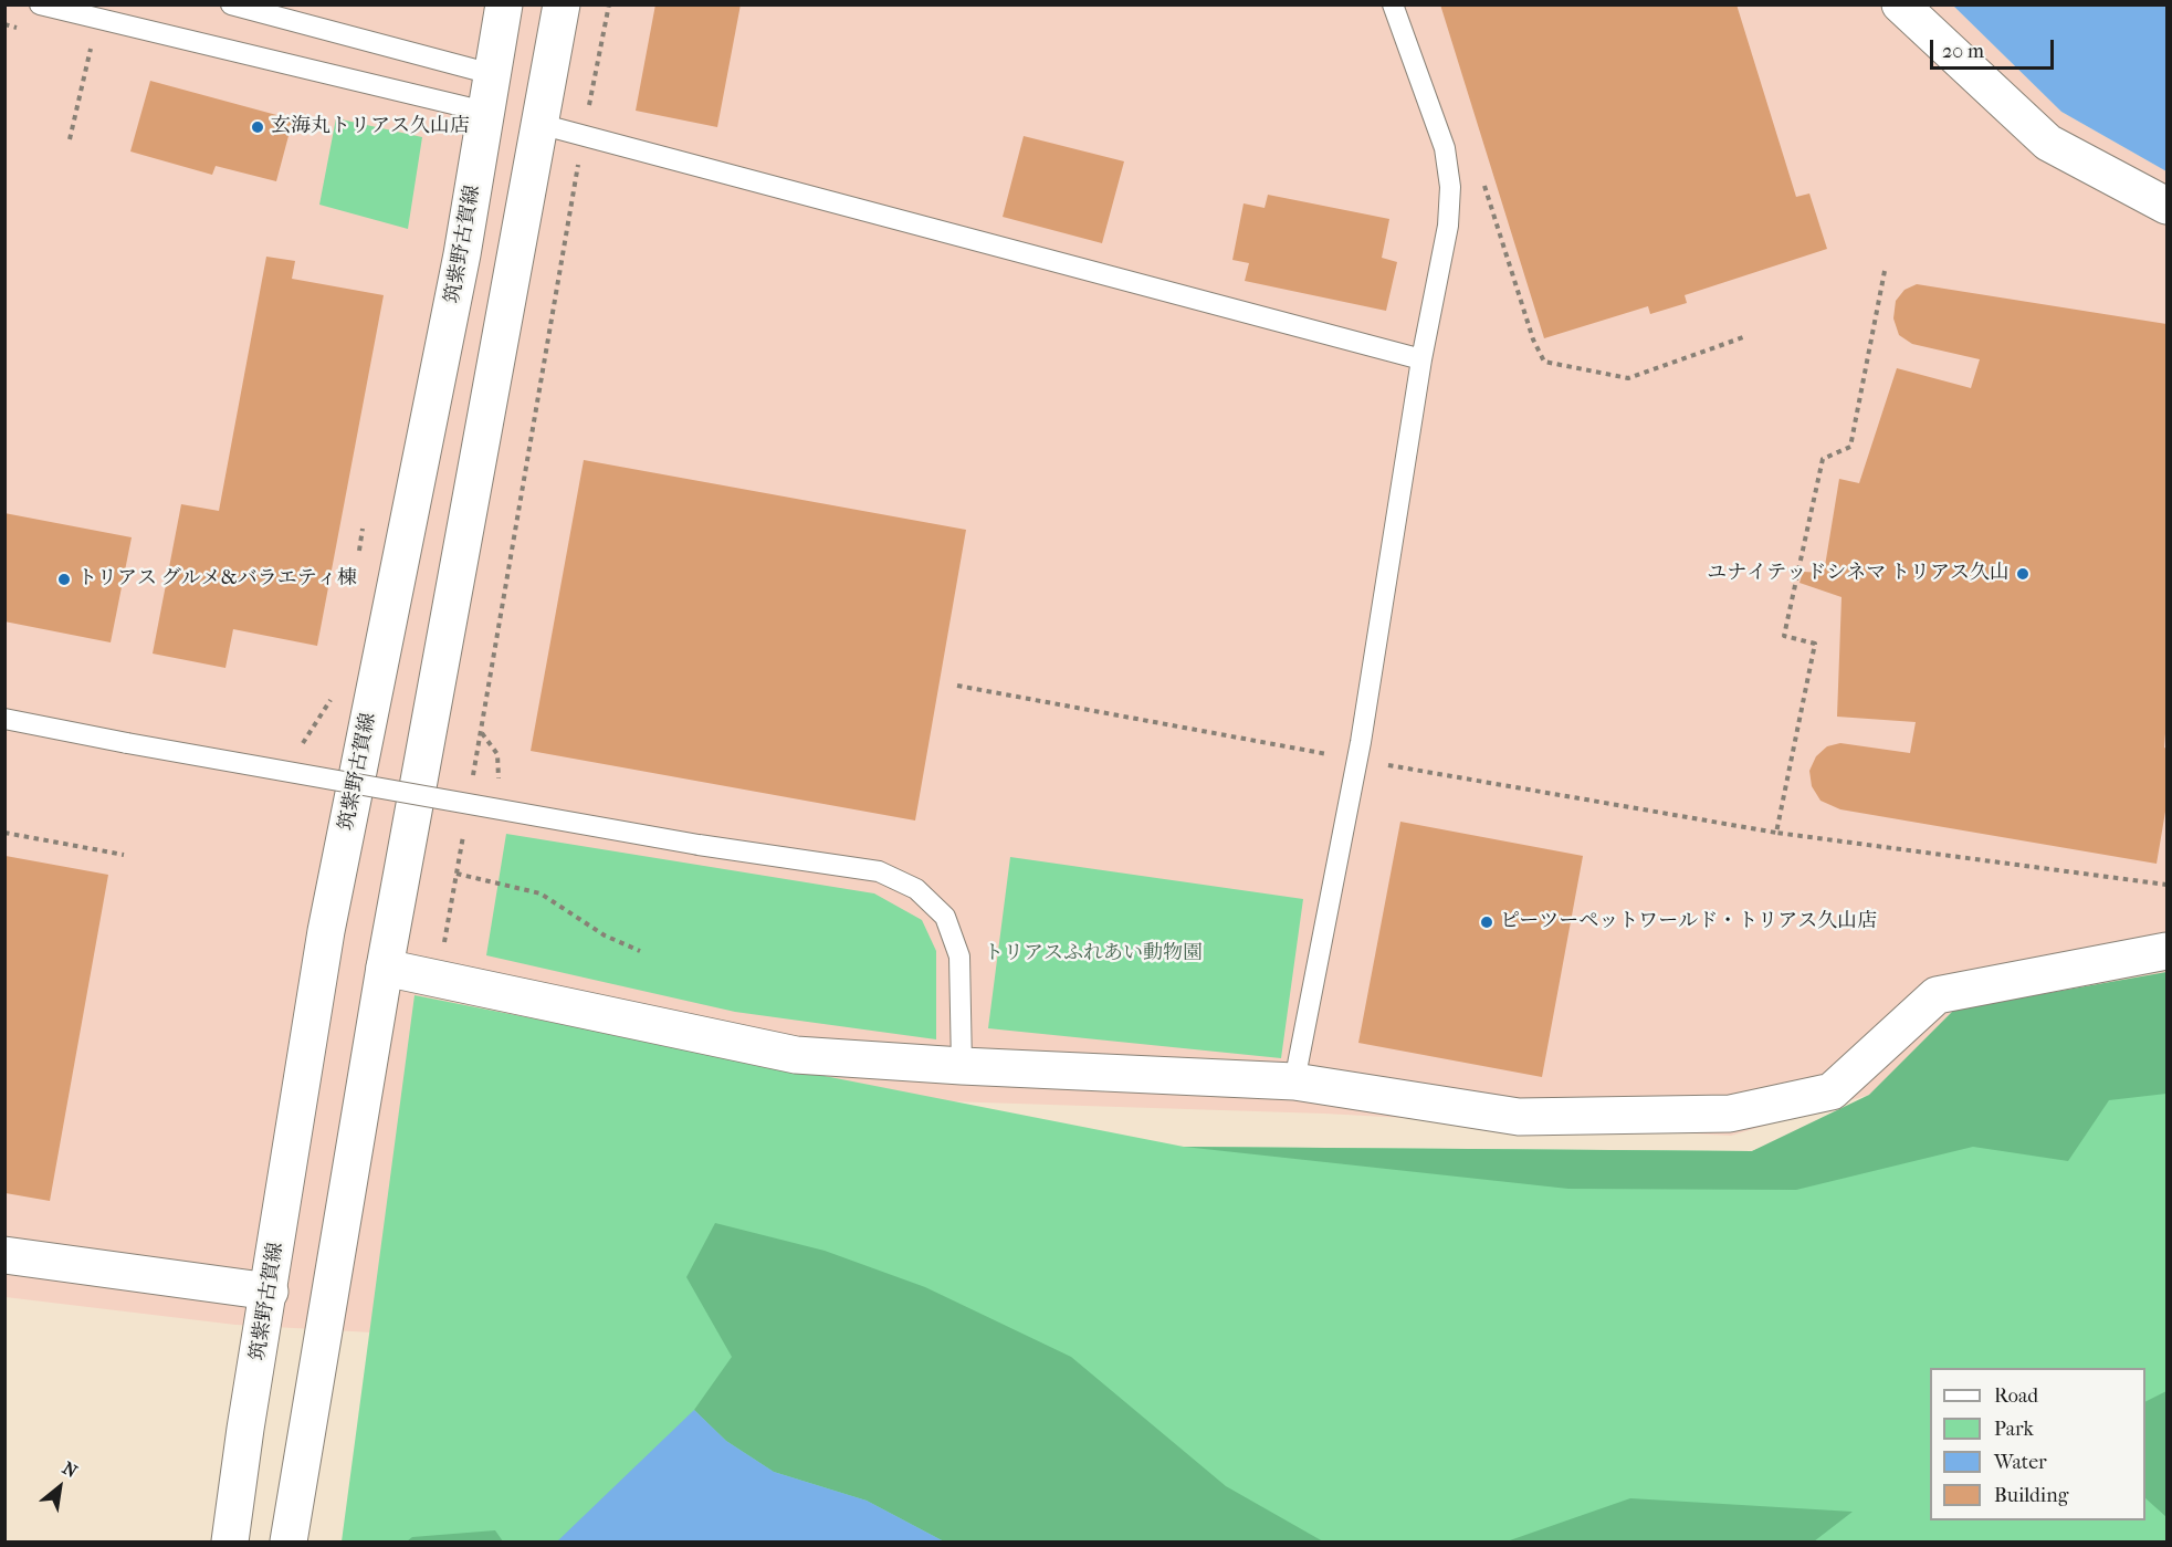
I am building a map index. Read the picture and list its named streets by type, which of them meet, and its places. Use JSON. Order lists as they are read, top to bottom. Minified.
{"streets":{"main road":["筑紫野古賀線"]},"parks":["トリアスふれあい動物園"],"places":["玄海丸トリアス久山店","ユナイテッドシネマ トリアス久山","トリアス グルメ&バラエティ棟","ピーツーペットワールド・トリアス久山店"],"legend":["Road","Park","Water","Building"],"scale_bar":"20 m","north":"top right"}
